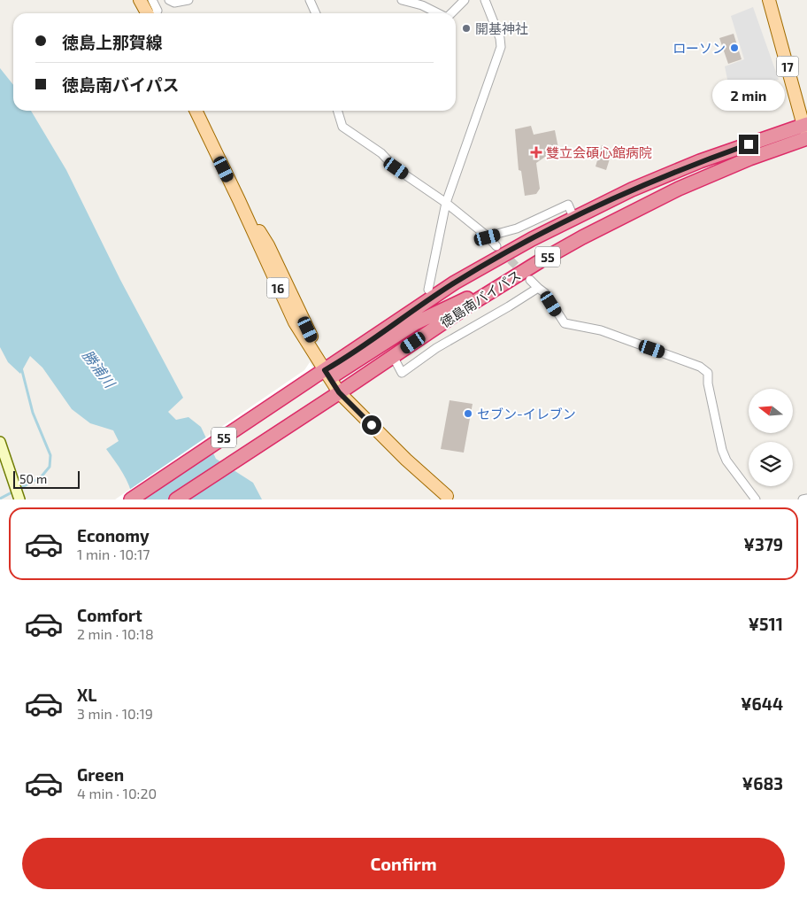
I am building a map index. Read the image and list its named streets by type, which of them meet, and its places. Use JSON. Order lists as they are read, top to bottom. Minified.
{"streets":{"highway":["55","徳島南バイパス"],"main road":["17","16"]},"crossings":[["17","徳島南バイパス"],["16","徳島南バイパス"]],"water":["勝浦川"],"places":{"other":["開基神社","ローソン","セブン-イレブン"],"health":["雙立会碩心館病院"]},"scale_bar":"50 m","north":"left","page":{"banner":["徳島上那賀線","徳島南バイパス"],"bubble":"2 min","scale":"50 m","list":[{"name":"Economy","note":"1 min · 10:17","value":"¥379"},{"name":"Comfort","note":"2 min · 10:18","value":"¥511"},{"name":"XL","note":"3 min · 10:19","value":"¥644"},{"name":"Green","note":"4 min · 10:20","value":"¥683"}],"buttons":"Confirm"}}
